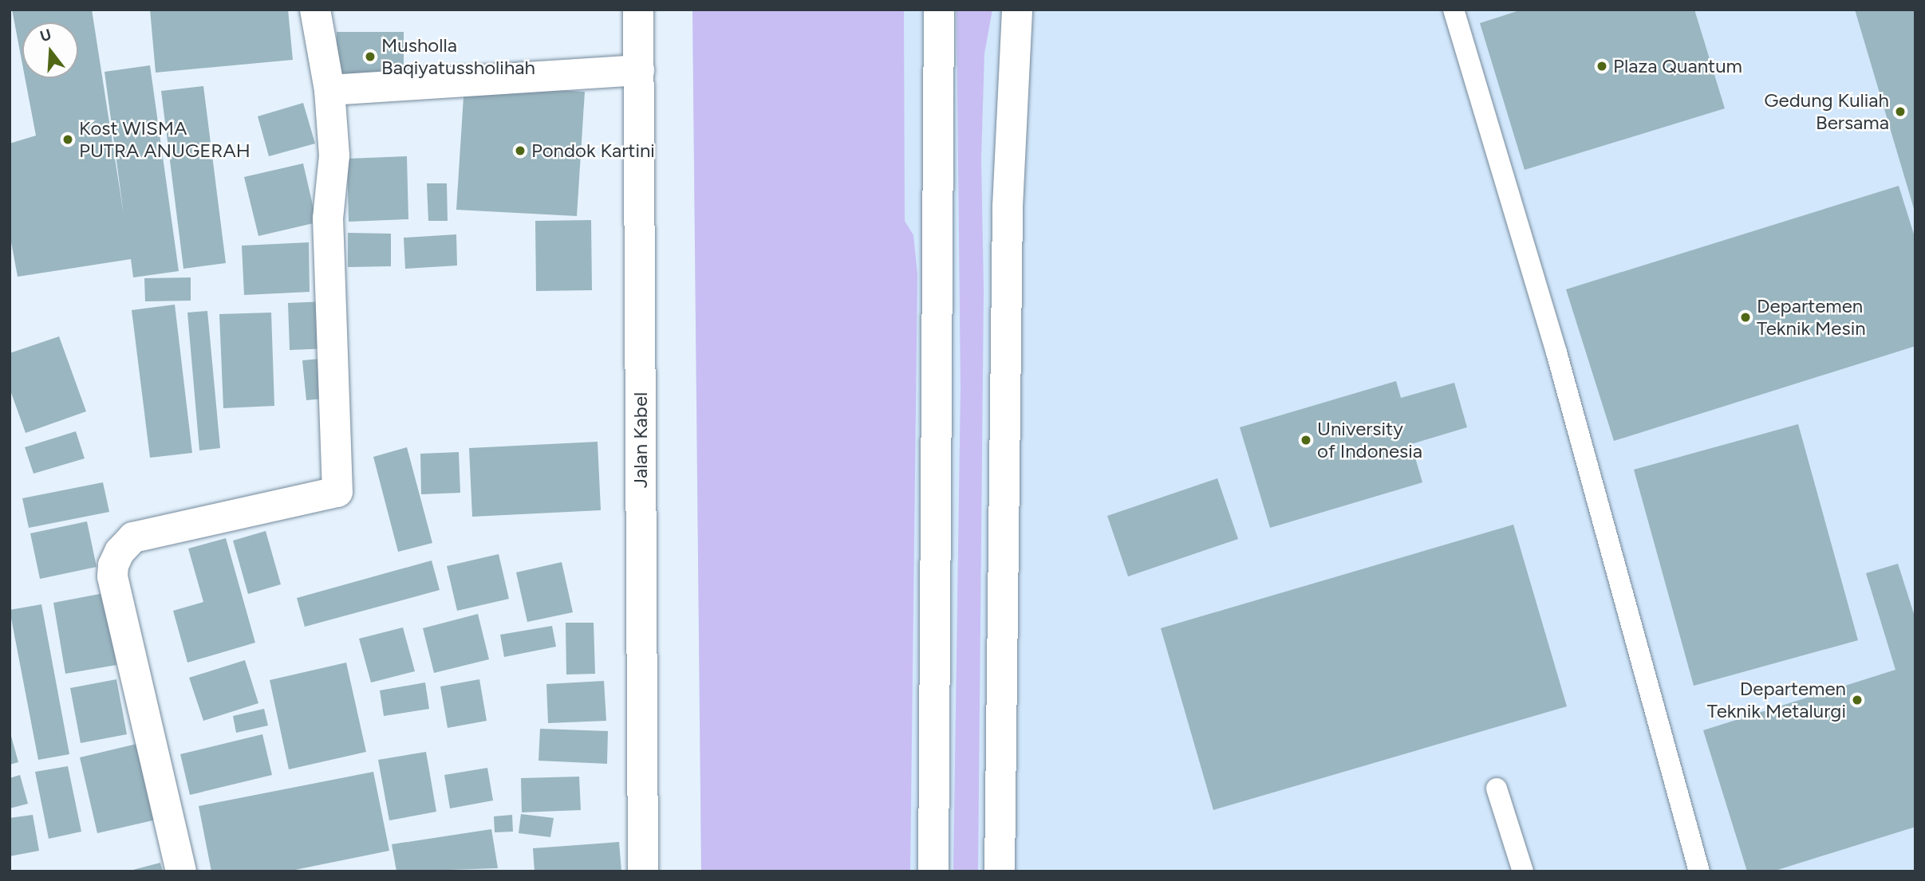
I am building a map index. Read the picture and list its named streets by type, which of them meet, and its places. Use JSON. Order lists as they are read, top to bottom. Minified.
{"streets":{"street":["Jalan Kabel"]},"places":["Musholla Baqiyatussholihah","Plaza Quantum","Gedung Kuliah Bersama","Kost WISMA PUTRA ANUGERAH","Pondok Kartini","Departemen Teknik Mesin","University of Indonesia","Departemen Teknik Metalurgi"],"north":"top"}
